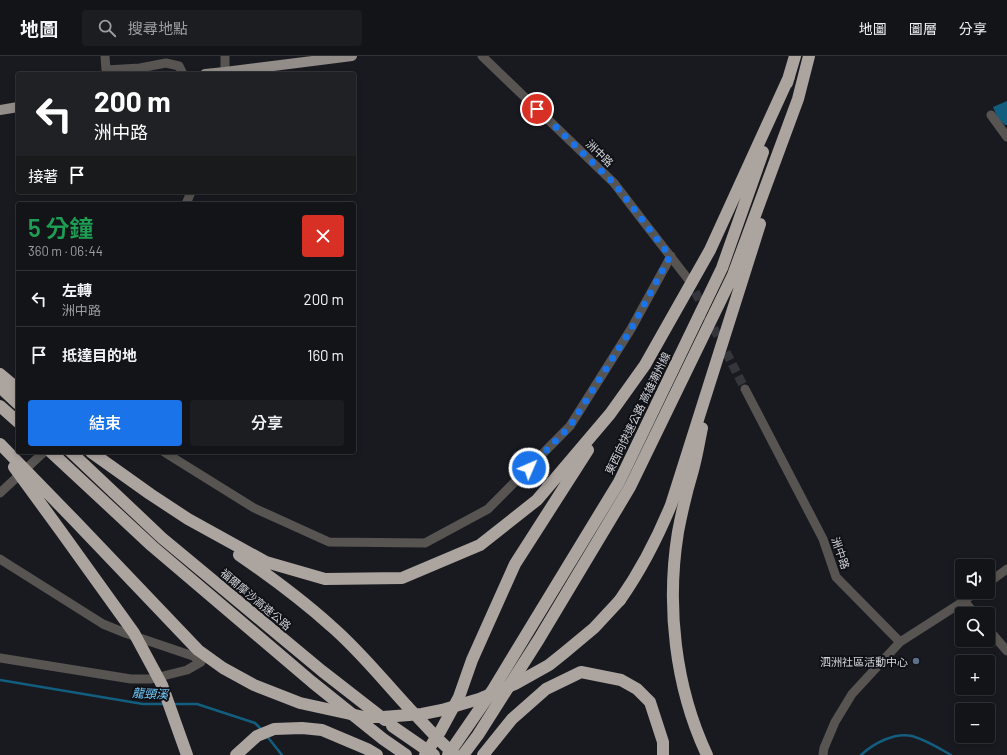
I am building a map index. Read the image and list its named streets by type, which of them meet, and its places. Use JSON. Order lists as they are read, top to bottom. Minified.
{"streets":{"highway":["東西向快速公路 高雄潮州線","福爾摩沙高速公路"],"street":["洲中路"]},"water":["龍頸溪"],"places":["泗洲社區活動中心"],"page":{"header":"地圖","search":"搜尋地點","nav":["地圖","圖層","分享"],"turn":["200 m","洲中路"],"then":"接著","heading":["5 分鐘","360 m · 06:44"],"list":[{"name":"左轉","note":"洲中路","value":"200 m"},{"name":"抵達目的地","value":"160 m"}],"buttons":["結束","分享"],"map_buttons":["+","−"]}}
